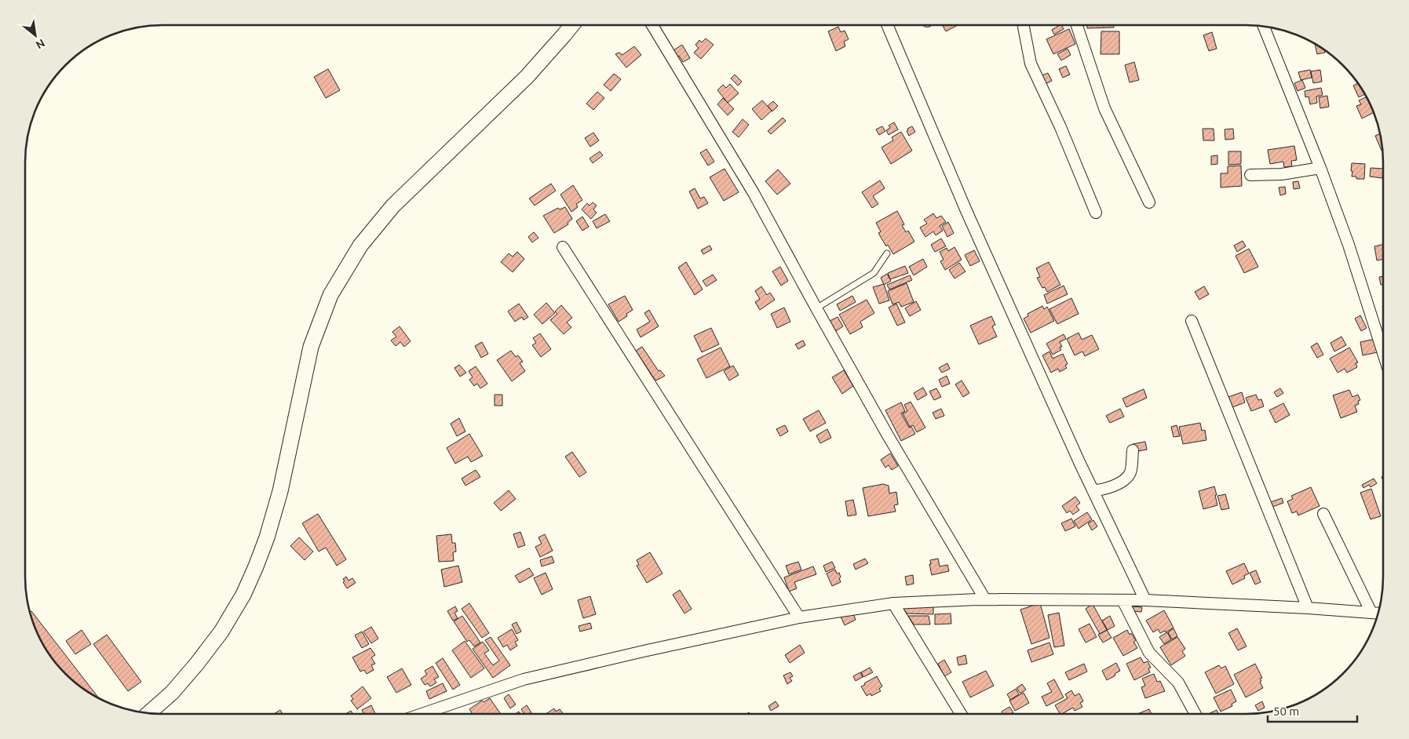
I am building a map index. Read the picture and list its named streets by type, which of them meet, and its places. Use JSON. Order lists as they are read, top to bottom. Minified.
{"scale_bar":"50 m","north":"bottom right"}
